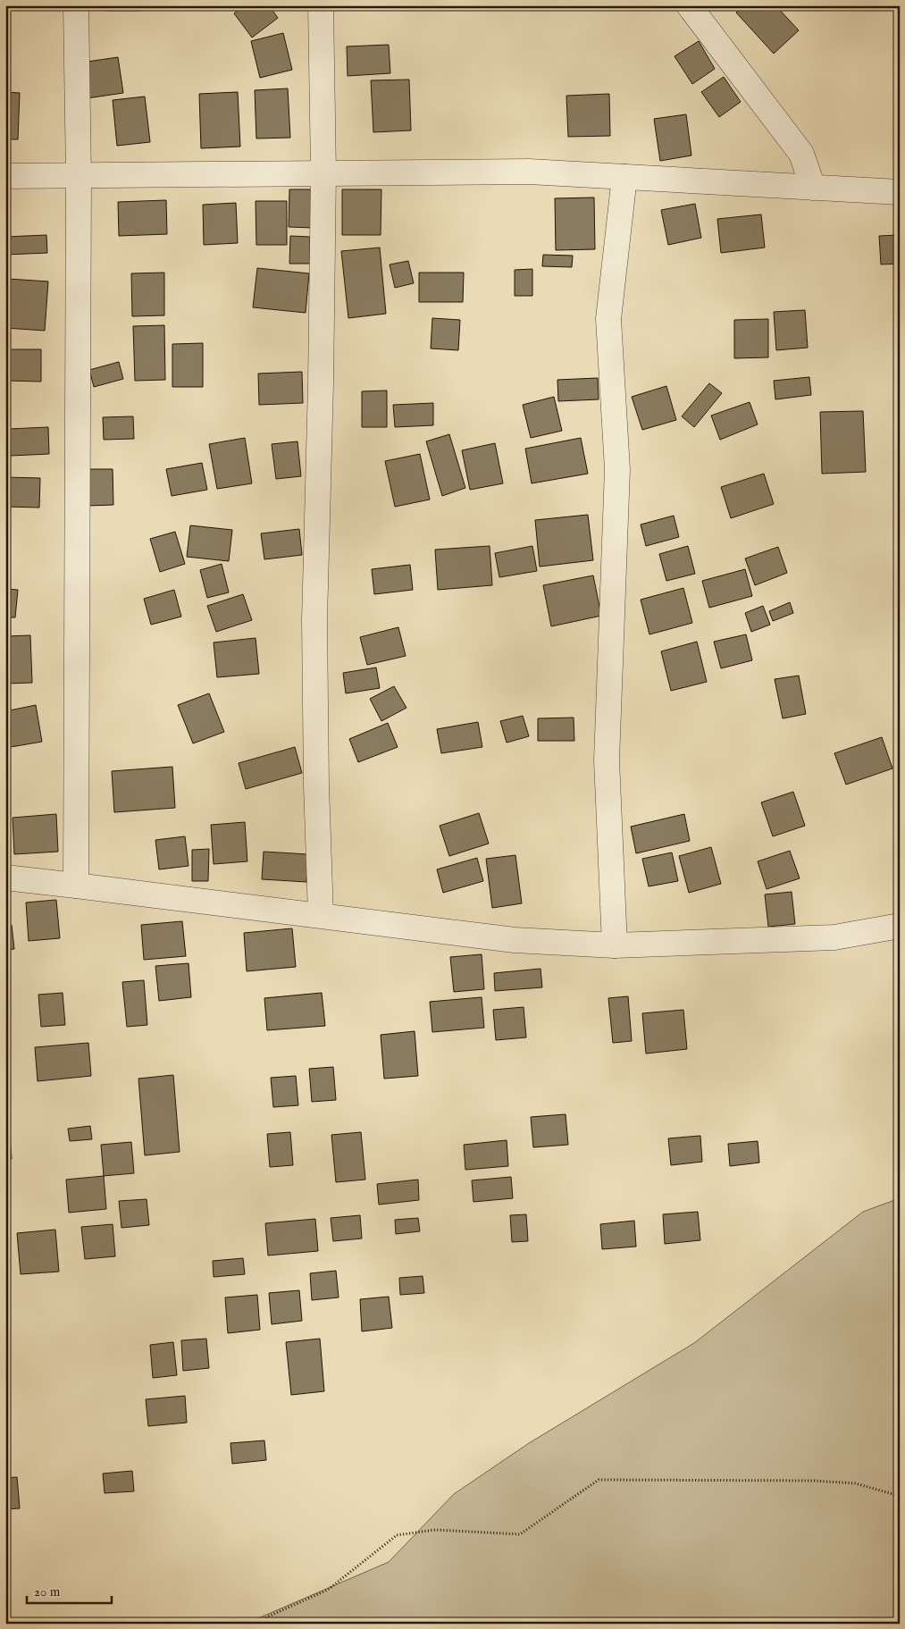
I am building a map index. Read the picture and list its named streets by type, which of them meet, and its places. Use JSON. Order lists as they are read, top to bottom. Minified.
{"scale_bar":"20 m"}
